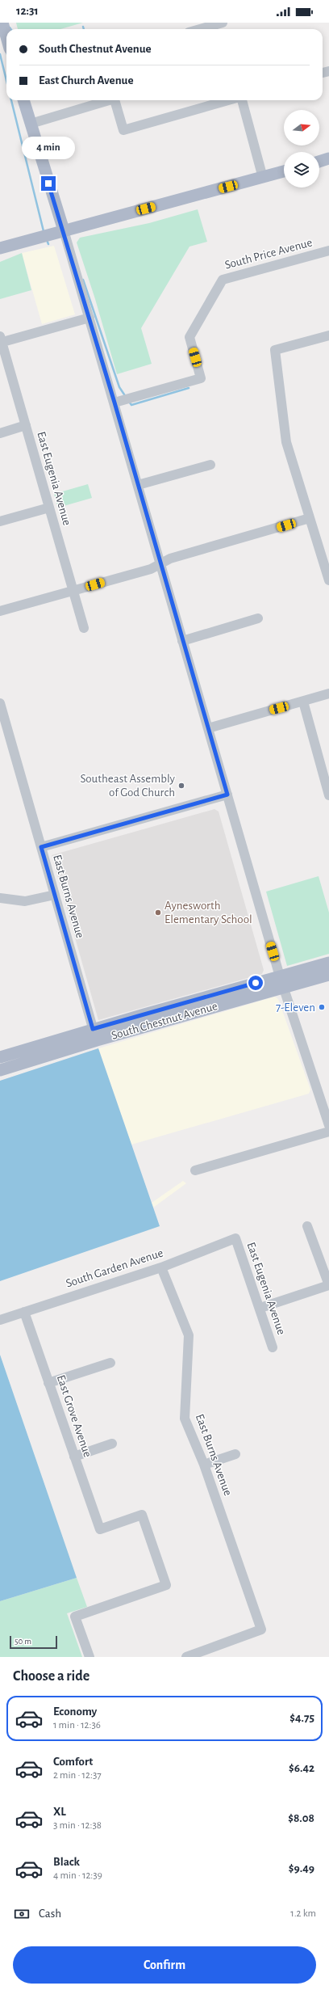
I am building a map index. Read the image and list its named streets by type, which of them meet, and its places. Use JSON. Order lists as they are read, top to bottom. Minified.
{"streets":{"main road":["South Chestnut Avenue"],"street":["South Price Avenue","East Eugenia Avenue","East Burns Avenue","South Garden Avenue","East Grove Avenue"]},"crossings":[["East Eugenia Avenue","South Garden Avenue"],["East Burns Avenue","South Chestnut Avenue"],["East Burns Avenue","South Garden Avenue"],["South Garden Avenue","East Grove Avenue"]],"places":["Southeast Assembly of God Church","Aynesworth Elementary School","7-Eleven"],"scale_bar":"50 m","north":"right","page":{"status":"12:31","banner":["South Chestnut Avenue","East Church Avenue"],"bubble":"4 min","scale":"50 m","heading":"Choose a ride","list":[{"name":"Economy","note":"1 min · 12:36","value":"$4.75"},{"name":"Comfort","note":"2 min · 12:37","value":"$6.42"},{"name":"XL","note":"3 min · 12:38","value":"$8.08"},{"name":"Black","note":"4 min · 12:39","value":"$9.49"}],"pay":["Cash","1.2 km"],"buttons":"Confirm"}}
